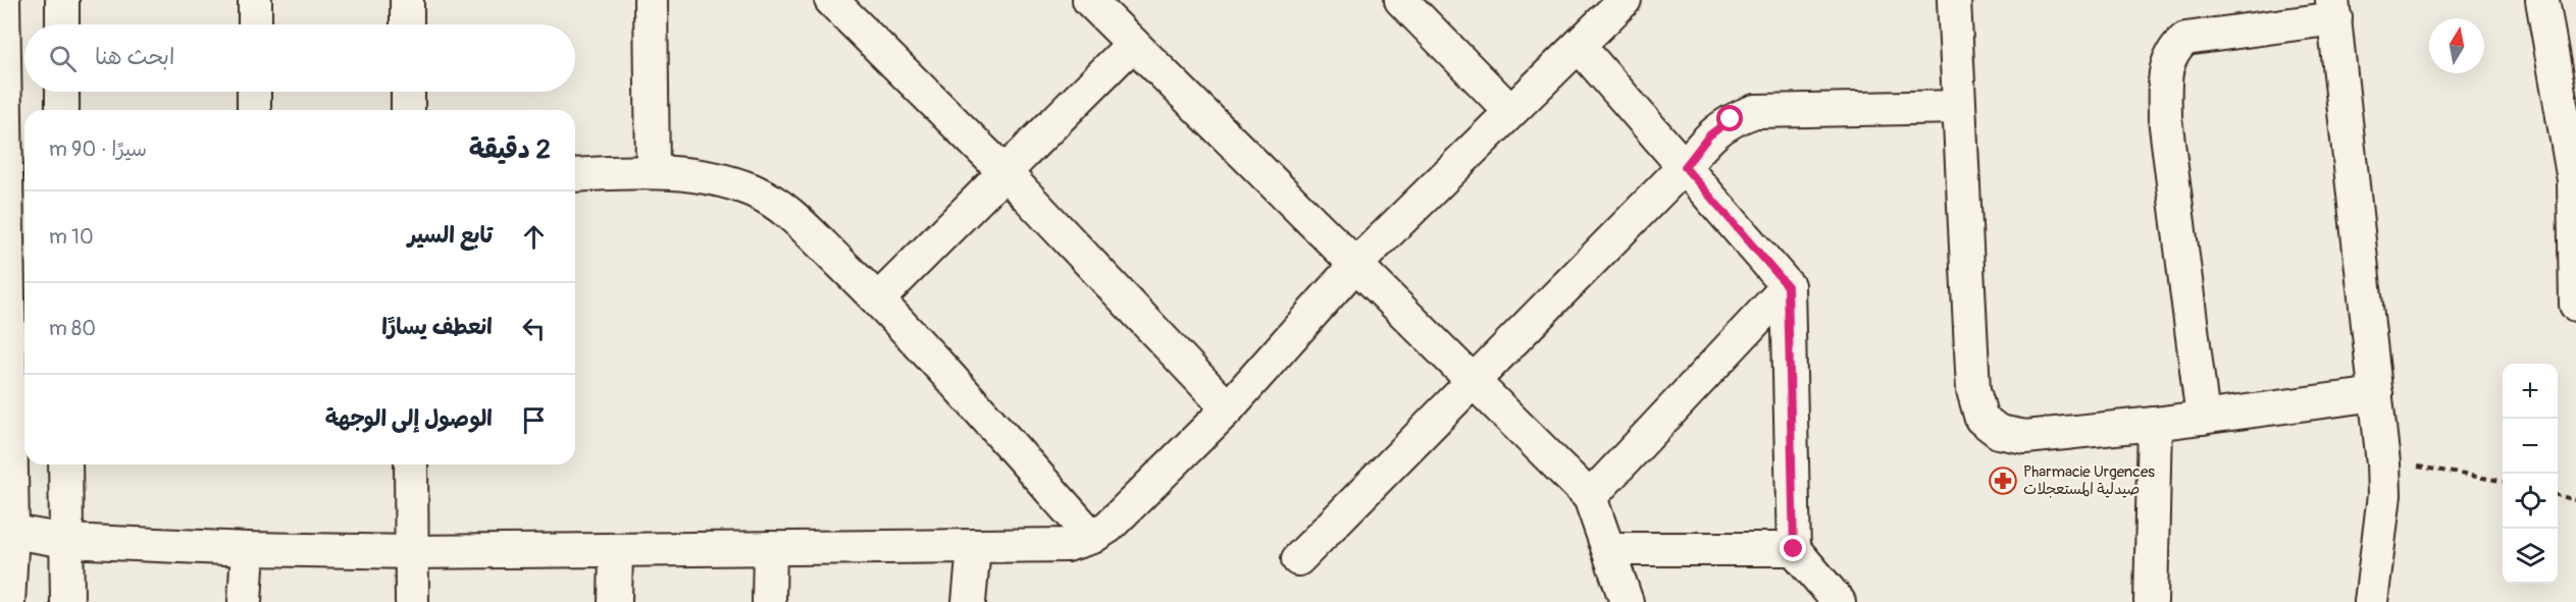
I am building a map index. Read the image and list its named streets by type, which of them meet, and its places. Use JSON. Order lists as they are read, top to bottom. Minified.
{"places":{"pharmacy":["Pharmacie Urgences صيدلية المستعجلات"]},"north":"top","page":{"search":"ابحث هنا","heading":["2 دقيقة","سيرًا · 90 m"],"list":[["تابع السير","10 m"],["انعطف يسارًا","80 m"],"الوصول إلى الوجهة"],"map_buttons":["+","−"]}}
